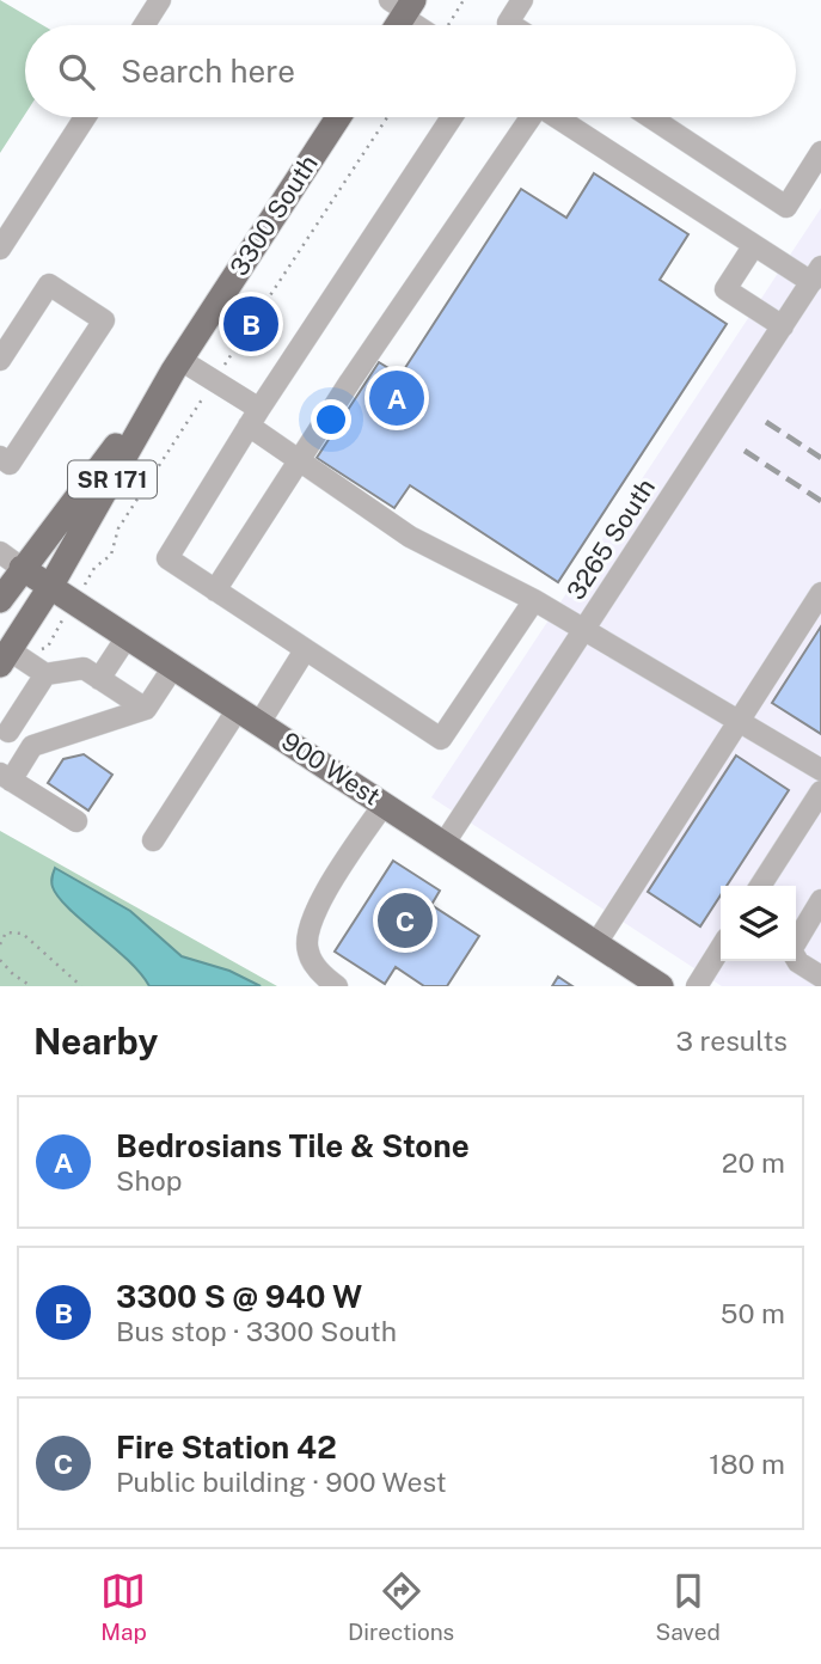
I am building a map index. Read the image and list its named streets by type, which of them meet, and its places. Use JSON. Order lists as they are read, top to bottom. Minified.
{"streets":{"main road":["3300 South","SR 171","900 West"],"street":["3265 South"]},"crossings":[["3300 South","900 West"],["3265 South","900 West"]],"page":{"search":"Search here","pins":["B","A","C"],"heading":["Nearby","3 results"],"list":[{"mark":"A","name":"Bedrosians Tile & Stone","note":"Shop","value":"20 m"},{"mark":"B","name":"3300 S @ 940 W","note":"Bus stop · 3300 South","value":"50 m"},{"mark":"C","name":"Fire Station 42","note":"Public building · 900 West","value":"180 m"}],"nav":["Map","Directions","Saved"]}}
